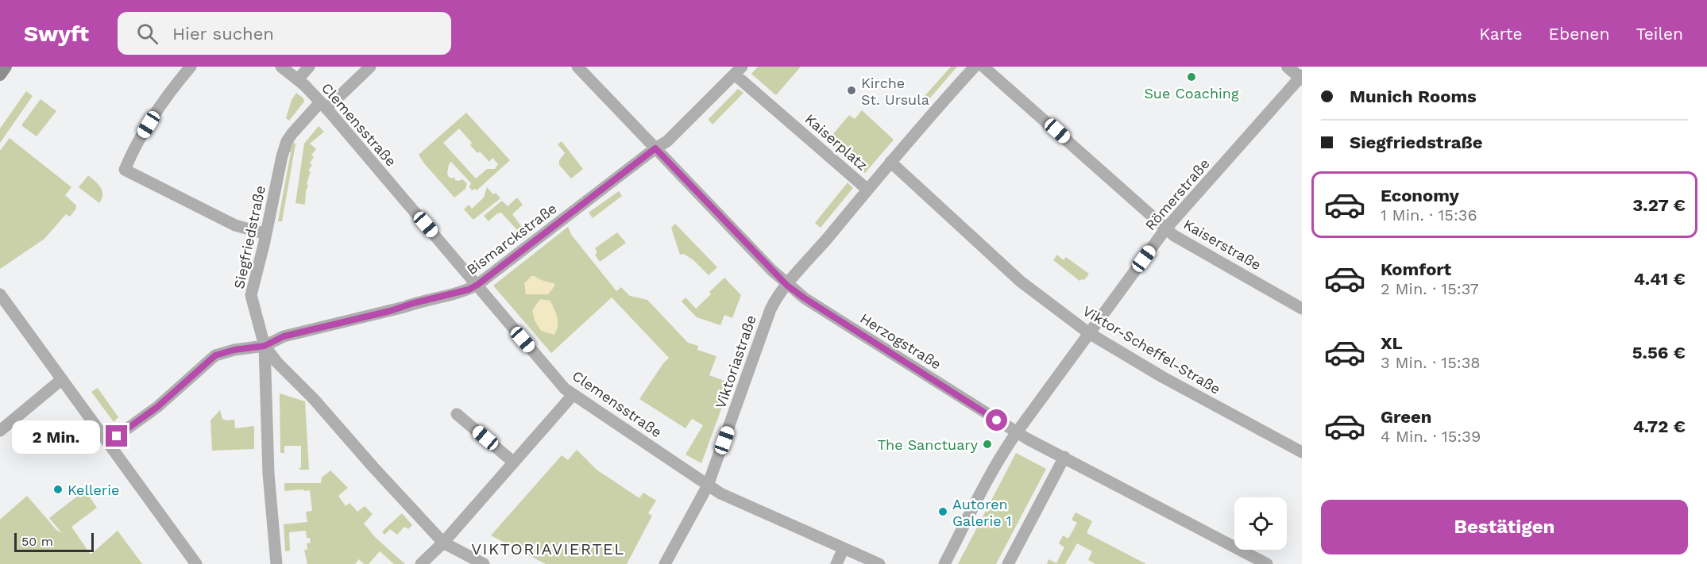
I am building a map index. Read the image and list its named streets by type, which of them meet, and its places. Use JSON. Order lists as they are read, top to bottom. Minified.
{"streets":{"street":["Clemensstraße","Kaiserplatz","Römerstraße","Siegfriedstraße","Bismarckstraße","Kaiserstraße","Herzogstraße","Viktor-Scheffel-Straße","Viktoriastraße"]},"crossings":[["Clemensstraße","Siegfriedstraße"],["Clemensstraße","Bismarckstraße"],["Clemensstraße","Viktoriastraße"],["Kaiserplatz","Bismarckstraße"],["Kaiserplatz","Viktor-Scheffel-Straße"],["Kaiserplatz","Viktoriastraße"],["Römerstraße","Kaiserstraße"],["Römerstraße","Herzogstraße"],["Römerstraße","Viktor-Scheffel-Straße"],["Siegfriedstraße","Bismarckstraße"],["Bismarckstraße","Herzogstraße"],["Herzogstraße","Viktoriastraße"]],"districts":["VIKTORIAVIERTEL"],"places":["Sue Coaching","Kirche St. Ursula","The Sanctuary","Kellerie","Autoren Galerie 1"],"scale_bar":"50 m","page":{"header":"Swyft","search":"Hier suchen","nav":["Karte","Ebenen","Teilen"],"banner":["Munich Rooms","Siegfriedstraße"],"list":[{"name":"Economy","note":"1 Min. · 15:36","value":"3.27 €"},{"name":"Komfort","note":"2 Min. · 15:37","value":"4.41 €"},{"name":"XL","note":"3 Min. · 15:38","value":"5.56 €"},{"name":"Green","note":"4 Min. · 15:39","value":"4.72 €"}],"bubble":"2 Min.","buttons":"Bestätigen","scale":"50 m"}}
